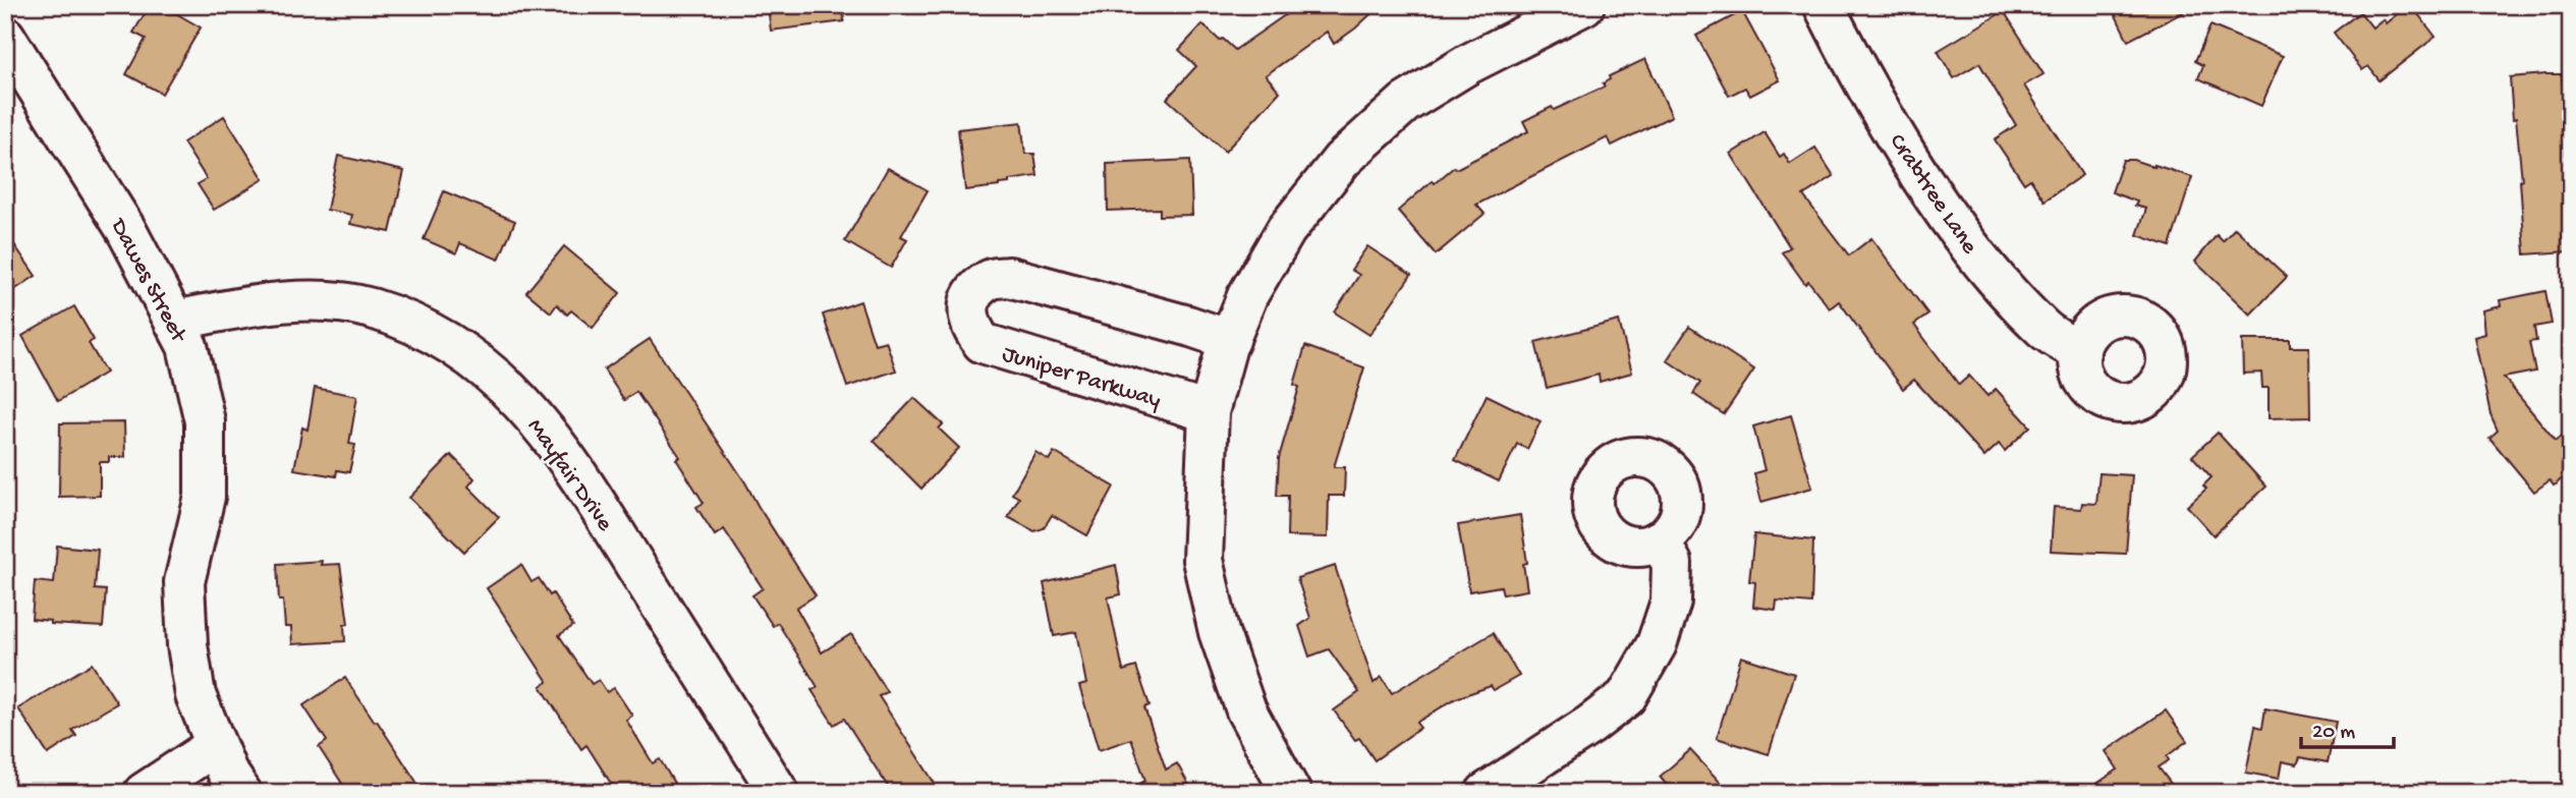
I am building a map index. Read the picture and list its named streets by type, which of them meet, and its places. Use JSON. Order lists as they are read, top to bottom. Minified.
{"streets":{"street":["Crabtree Lane","Dawes Street","Juniper Parkway","Mayfair Drive"]},"crossings":[["Dawes Street","Mayfair Drive"]],"scale_bar":"20 m"}
